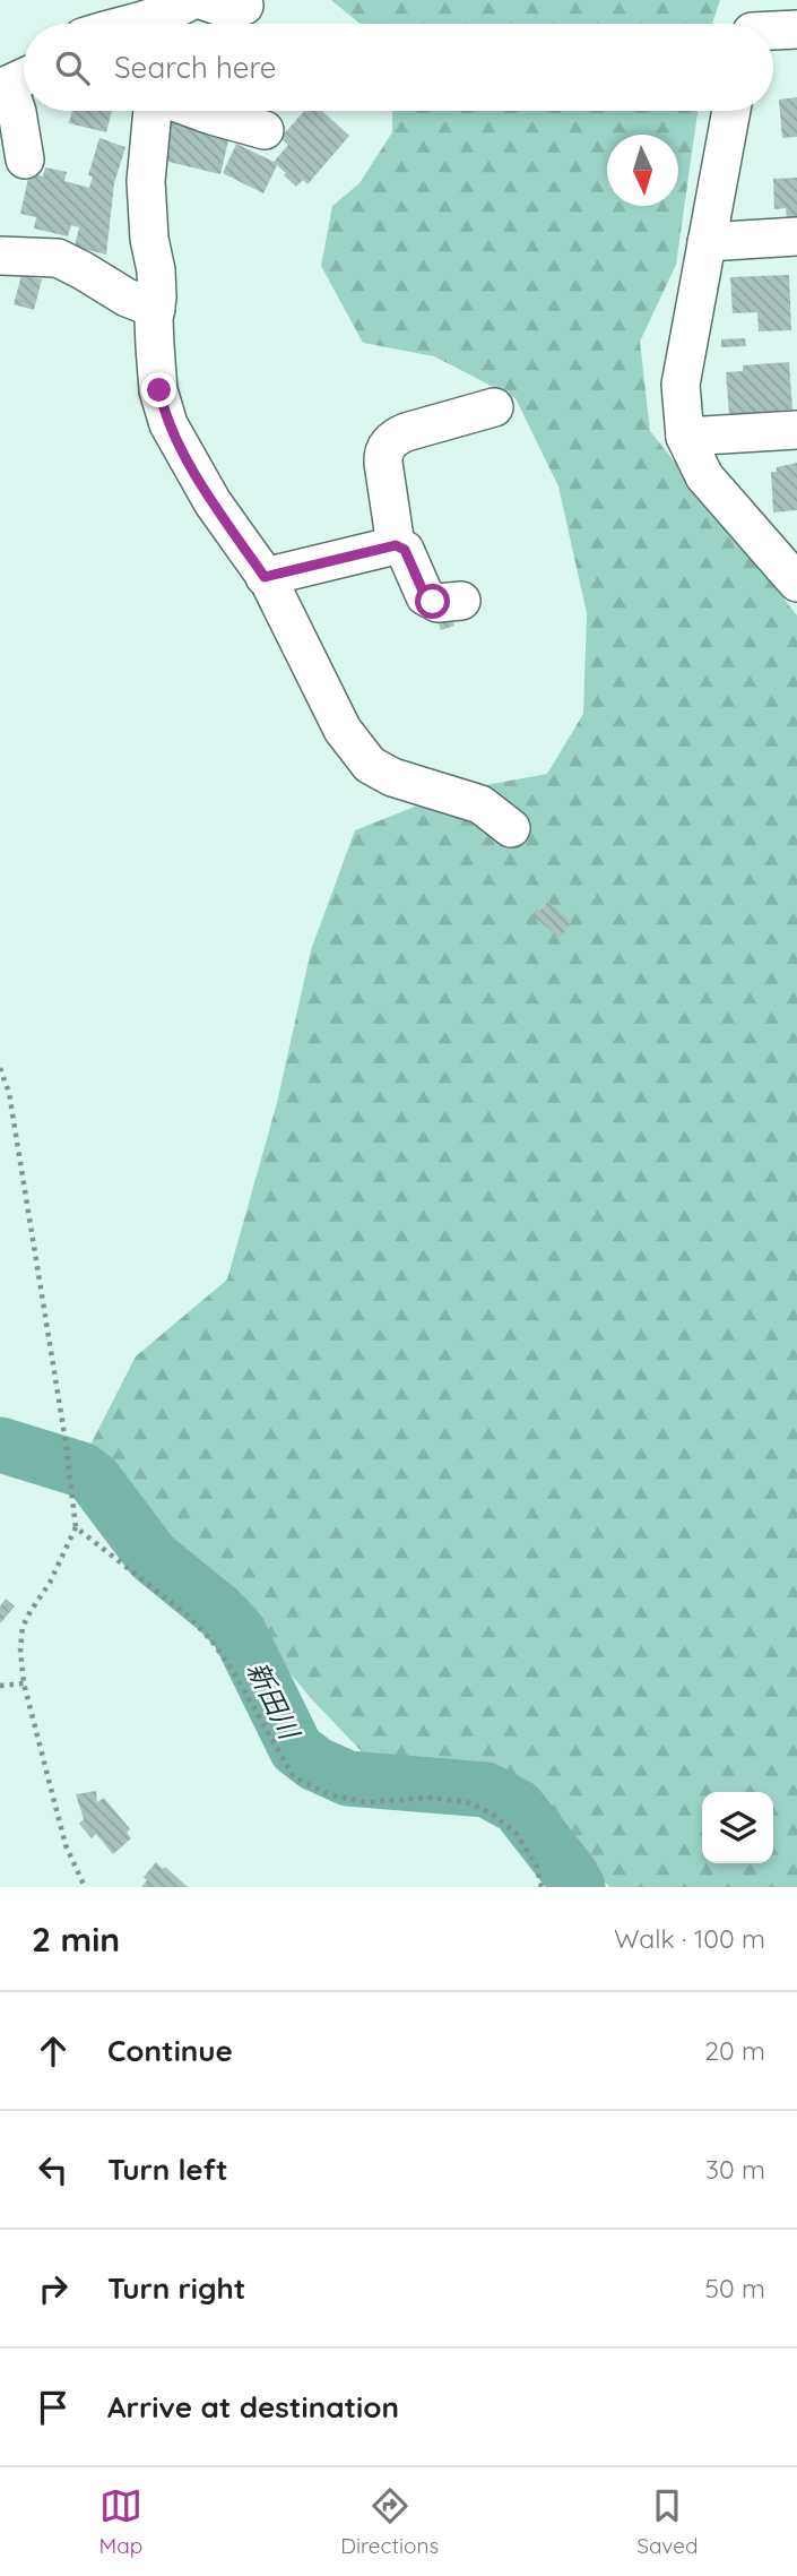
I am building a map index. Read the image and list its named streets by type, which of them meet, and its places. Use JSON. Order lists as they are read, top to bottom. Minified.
{"water":["新田川"],"north":"bottom","page":{"search":"Search here","heading":["2 min","Walk · 100 m"],"list":[["Continue","20 m"],["Turn left","30 m"],["Turn right","50 m"],"Arrive at destination"],"nav":["Map","Directions","Saved"]}}
